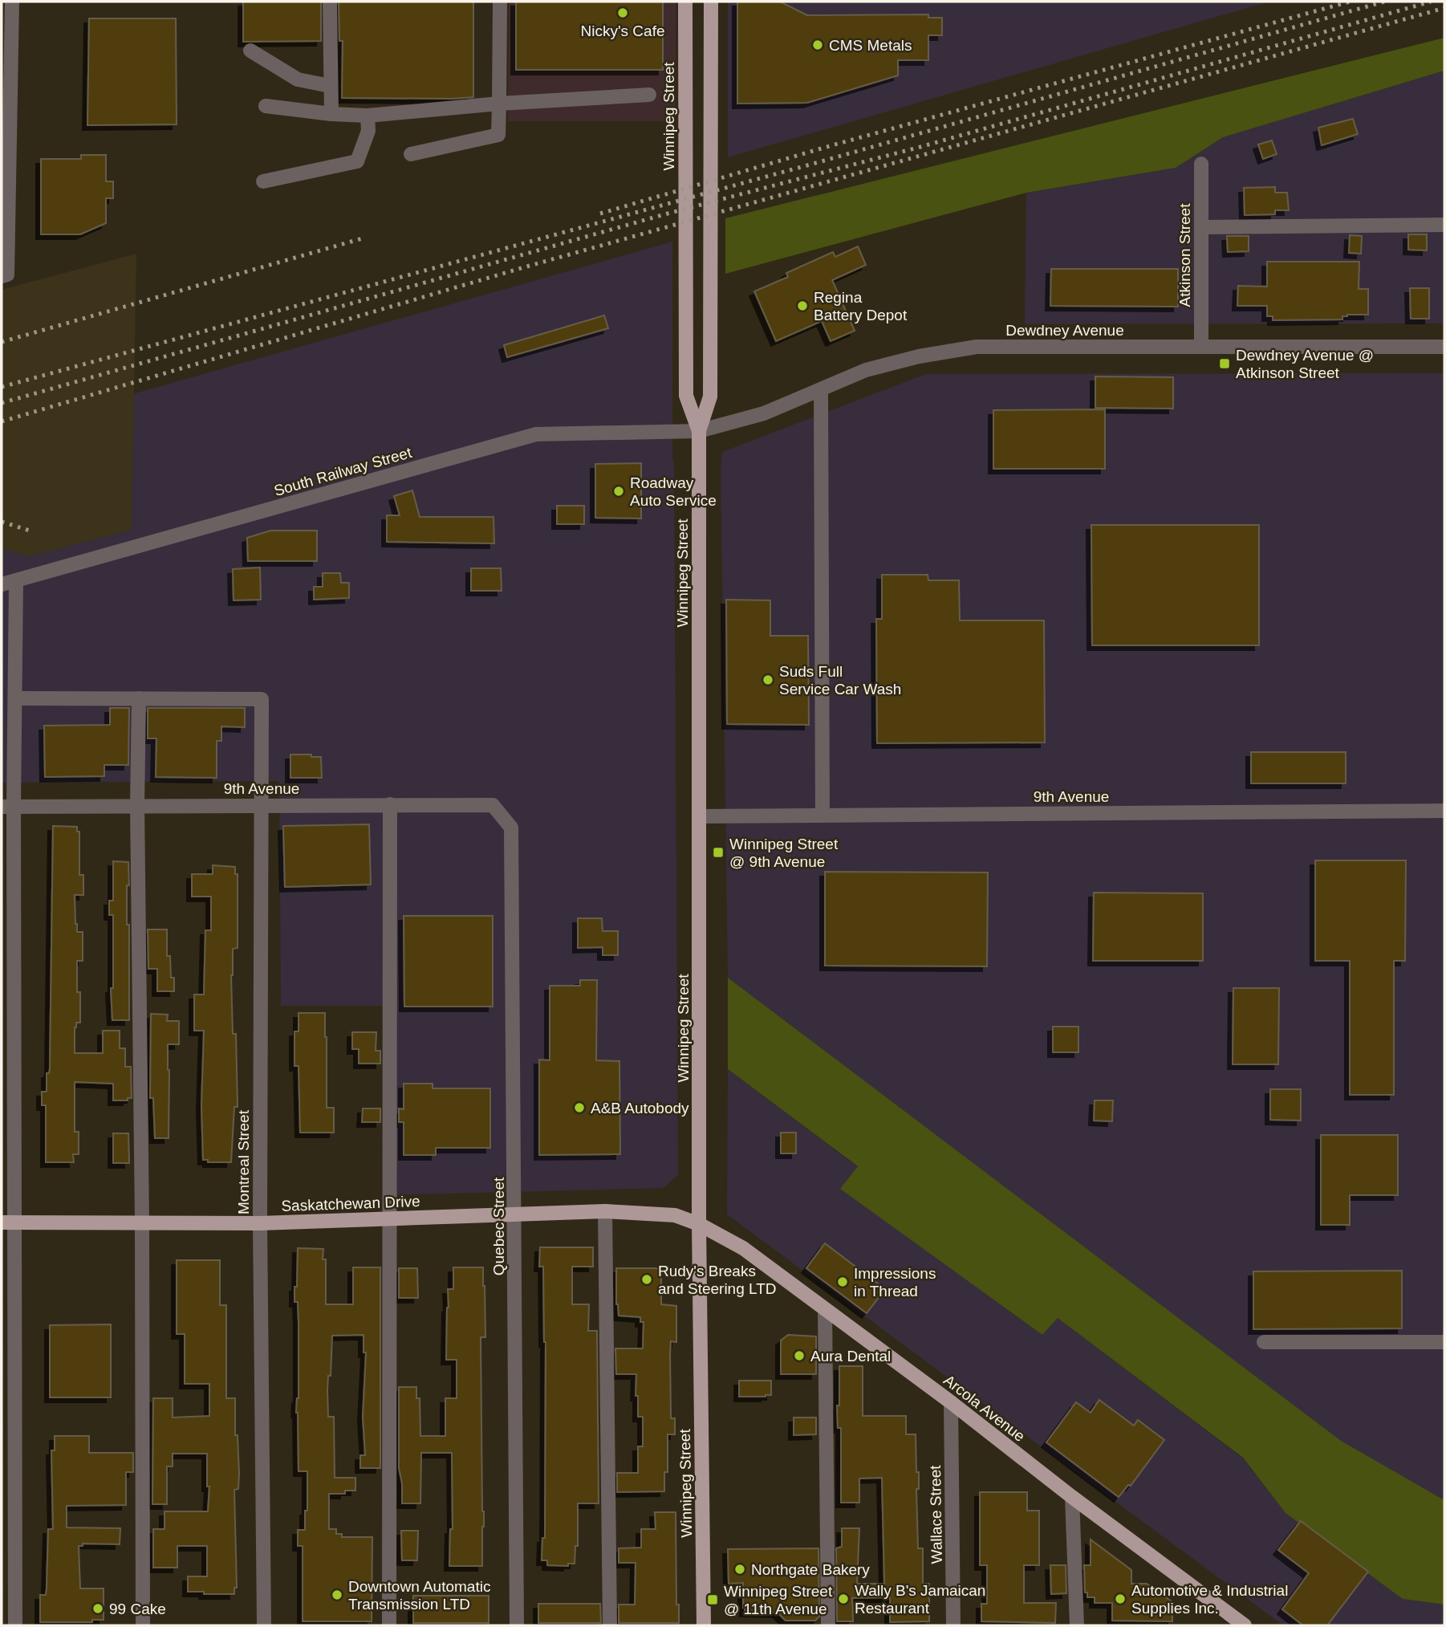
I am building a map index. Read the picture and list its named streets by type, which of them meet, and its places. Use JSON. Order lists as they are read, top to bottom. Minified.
{"streets":{"main road":["Winnipeg Street","Saskatchewan Drive","Arcola Avenue"],"street":["Atkinson Street","Dewdney Avenue","South Railway Street","9th Avenue","Montreal Street","Quebec Street","Wallace Street"]},"crossings":[["Winnipeg Street","Dewdney Avenue"],["Winnipeg Street","South Railway Street"],["Winnipeg Street","9th Avenue"],["Winnipeg Street","Saskatchewan Drive"],["Winnipeg Street","Arcola Avenue"],["Atkinson Street","Dewdney Avenue"],["Dewdney Avenue","South Railway Street"],["9th Avenue","Montreal Street"],["9th Avenue","Quebec Street"],["Montreal Street","Saskatchewan Drive"],["Saskatchewan Drive","Quebec Street"],["Saskatchewan Drive","Arcola Avenue"],["Arcola Avenue","Wallace Street"]],"places":{"other":["Nicky's Cafe","CMS Metals","Regina Battery Depot","Roadway Auto Service","Suds Full Service Car Wash","A&B Autobody","Rudy's Breaks and Steering LTD","Impressions in Thread","Aura Dental","Northgate Bakery","Downtown Automatic Transmission LTD","Wally B's Jamaican Restaurant","Automotive & Industrial Supplies Inc.","99 Cake"],"transit":["Dewdney Avenue @ Atkinson Street","Winnipeg Street @ 9th Avenue","Winnipeg Street @ 11th Avenue"]}}
